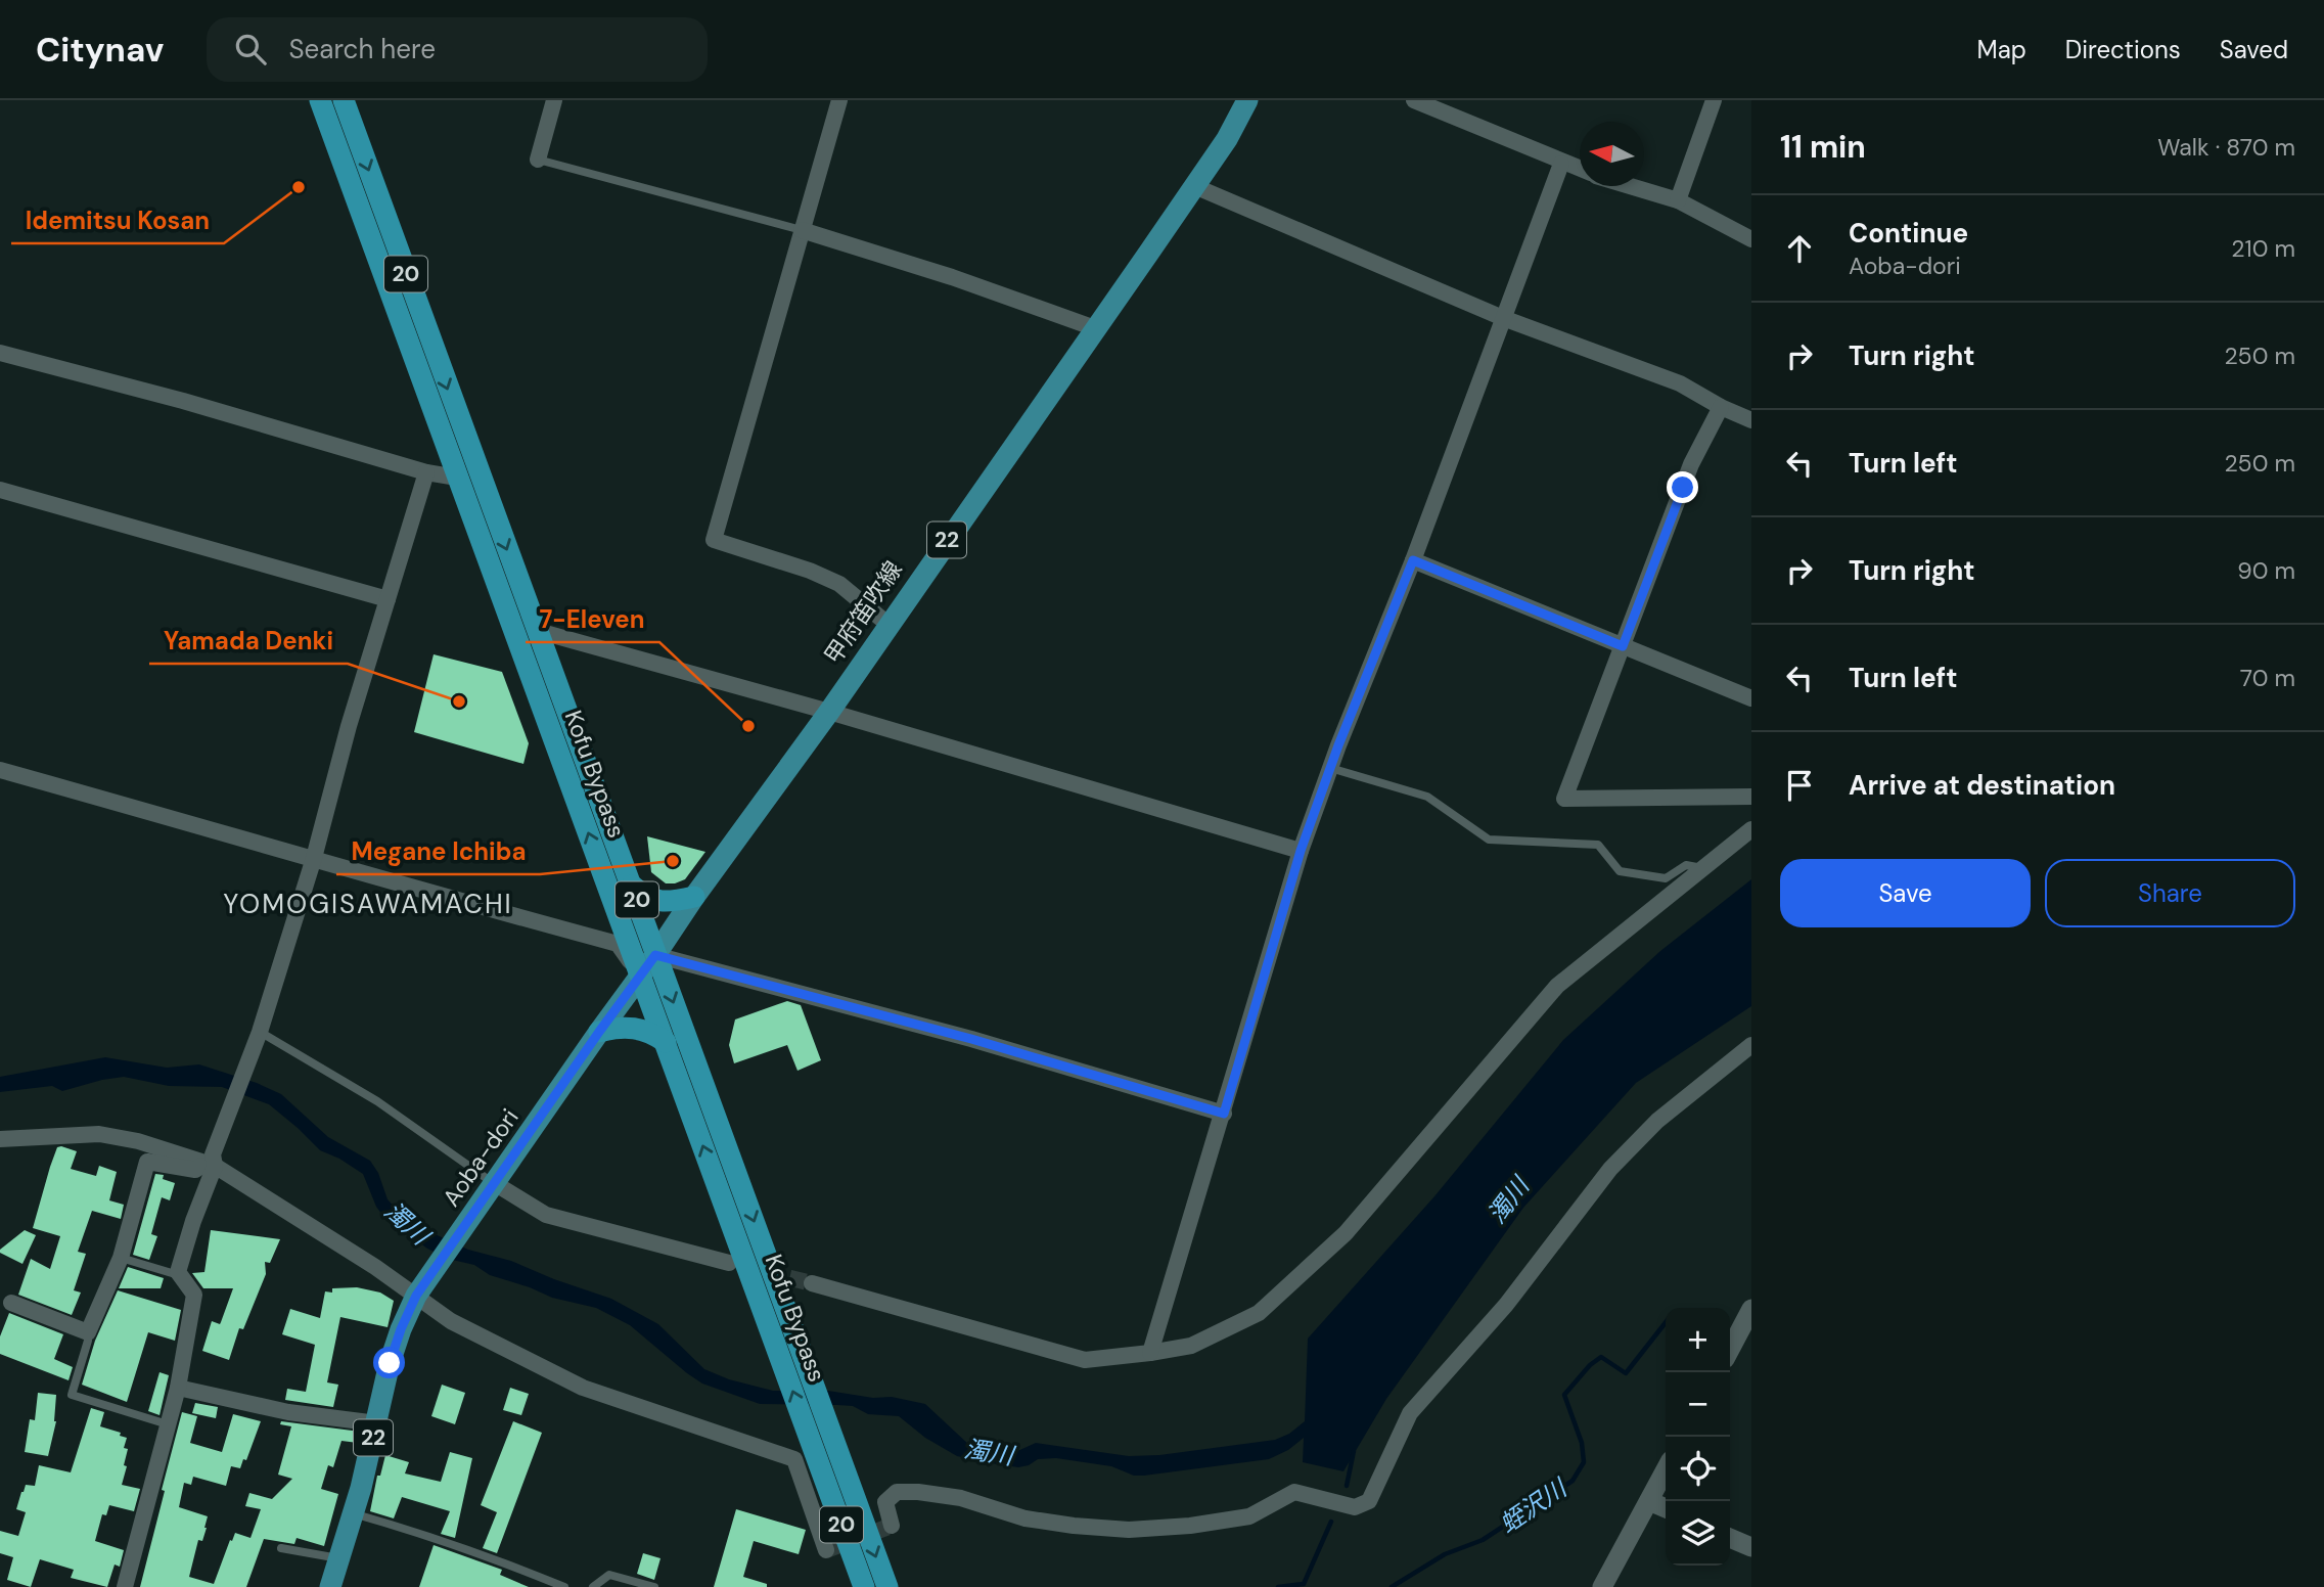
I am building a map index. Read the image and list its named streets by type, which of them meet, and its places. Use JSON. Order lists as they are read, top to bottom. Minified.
{"streets":{"highway":["20","Kofu Bypass"],"main road":["22","甲府笛吹線","Aoba-dori"]},"crossings":[["甲府笛吹線","Kofu Bypass"],["甲府笛吹線","Aoba-dori"],["Kofu Bypass","Aoba-dori"]],"districts":["YOMOGISAWAMACHI"],"water":["濁川","蛭沢川"],"places":["Idemitsu Kosan","Yamada Denki","7-Eleven","Megane Ichiba"],"north":"left","page":{"header":"Citynav","search":"Search here","nav":["Map","Directions","Saved"],"heading":["11 min","Walk · 870 m"],"list":[["Continue","Aoba-dori","210 m"],["Turn right","250 m"],["Turn left","250 m"],["Turn right","90 m"],["Turn left","70 m"],"Arrive at destination"],"buttons":["Save","Share"],"map_buttons":["+","−"]}}
